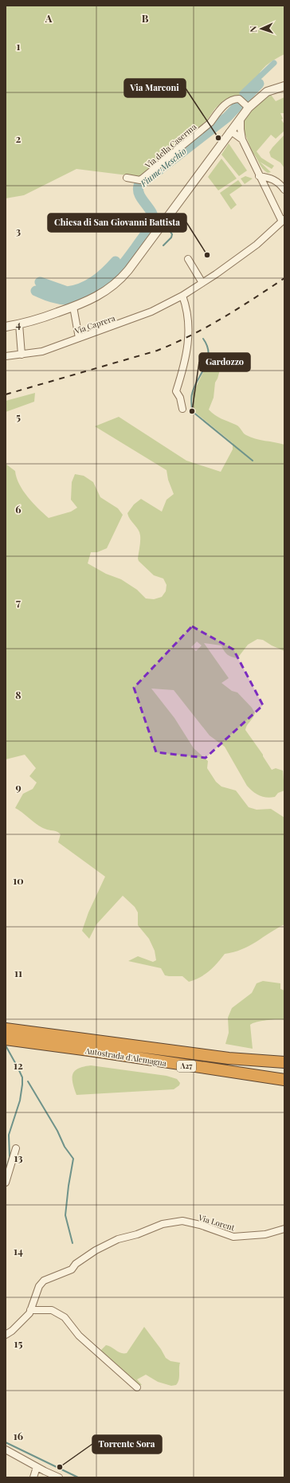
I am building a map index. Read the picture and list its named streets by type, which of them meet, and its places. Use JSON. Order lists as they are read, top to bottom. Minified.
{"streets":{"highway":["Autostrada d'Alemagna","A27"],"street":["Via della Caserma","Via Caprera","Via Lorent"]},"water":["Fiume Meschio"],"places":["Via Marconi","Chiesa di San Giovanni Battista","Gardozzo","Torrente Sora"],"north":"left","grid":{"columns":["A","B"],"rows":["1","2","3","4","5","6","7","8","9","10","11","12","13","14","15","16"]}}
